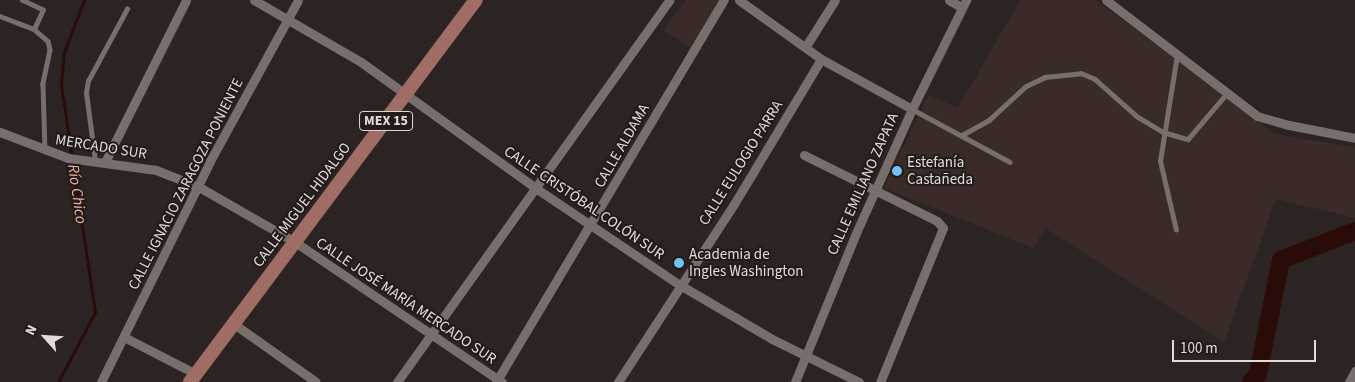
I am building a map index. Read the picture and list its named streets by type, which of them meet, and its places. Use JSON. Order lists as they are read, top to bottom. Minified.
{"streets":{"main road":["MEX 15","CALLE MIGUEL HIDALGO"],"street":["CALLE ALDAMA","MERCADO SUR","CALLE EULOGIO PARRA","CALLE IGNACIO ZARAGOZA PONIENTE","CALLE EMILIANO ZAPATA","CALLE CRISTÓBAL COLÓN SUR","CALLE JOSÉ MARÍA MERCADO SUR"]},"crossings":[["CALLE ALDAMA","CALLE CRISTÓBAL COLÓN SUR"],["CALLE ALDAMA","CALLE JOSÉ MARÍA MERCADO SUR"],["MERCADO SUR","CALLE IGNACIO ZARAGOZA PONIENTE"],["MERCADO SUR","CALLE MIGUEL HIDALGO"],["MERCADO SUR","CALLE JOSÉ MARÍA MERCADO SUR"],["CALLE EULOGIO PARRA","CALLE CRISTÓBAL COLÓN SUR"],["CALLE IGNACIO ZARAGOZA PONIENTE","CALLE CRISTÓBAL COLÓN SUR"],["CALLE EMILIANO ZAPATA","CALLE CRISTÓBAL COLÓN SUR"],["CALLE CRISTÓBAL COLÓN SUR","CALLE MIGUEL HIDALGO"],["CALLE MIGUEL HIDALGO","CALLE JOSÉ MARÍA MERCADO SUR"]],"water":["Río Chico"],"places":["Estefanía Castañeda","Academia de Ingles Washington"],"scale_bar":"100 m","north":"top left"}
